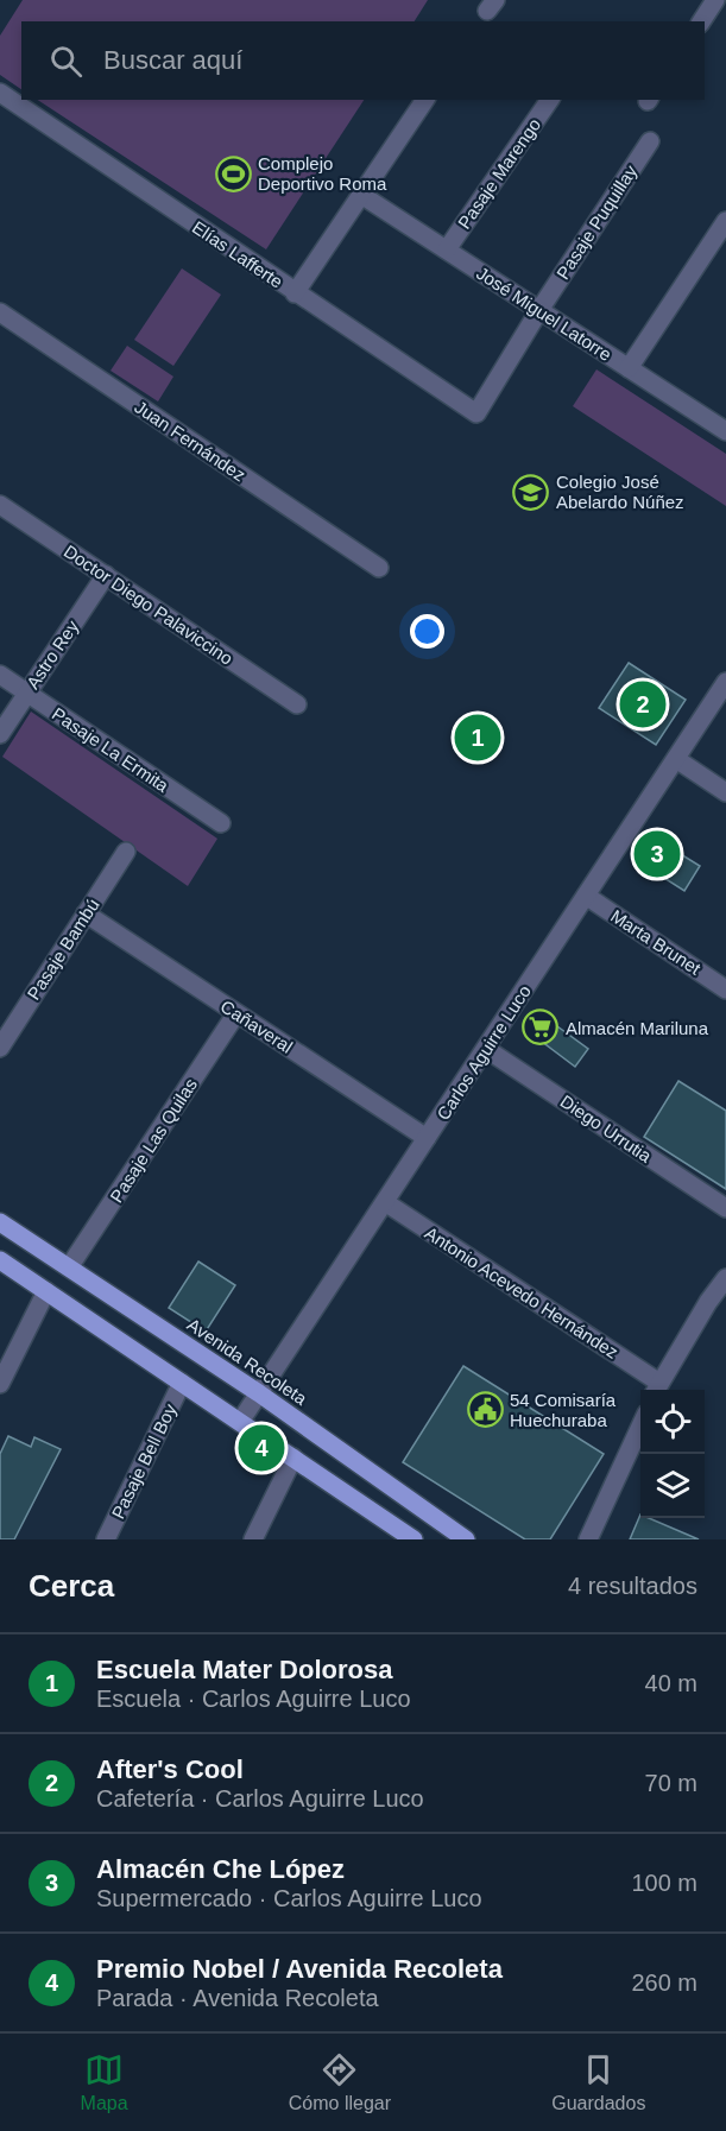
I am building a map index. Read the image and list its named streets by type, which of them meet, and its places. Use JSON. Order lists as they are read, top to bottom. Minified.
{"streets":{"main road":["Avenida Recoleta"],"street":["Pasaje Marengo","Pasaje Puquillay","Elías Lafferte","José Miguel Latorre","Juan Fernández","Doctor Diego Palaviccino","Astro Rey","Pasaje La Ermita","Marta Brunet","Pasaje Bambú","Cañaveral","Carlos Aguirre Luco","Diego Urrutia","Pasaje Las Quilas","Antonio Acevedo Hernández","Pasaje Bell Boy"]},"crossings":[["Pasaje Marengo","José Miguel Latorre"],["Pasaje Puquillay","Elías Lafferte"],["Pasaje Puquillay","José Miguel Latorre"],["Doctor Diego Palaviccino","Astro Rey"],["Astro Rey","Pasaje La Ermita"],["Marta Brunet","Carlos Aguirre Luco"],["Pasaje Bambú","Cañaveral"],["Cañaveral","Carlos Aguirre Luco"],["Cañaveral","Pasaje Las Quilas"],["Carlos Aguirre Luco","Diego Urrutia"],["Carlos Aguirre Luco","Antonio Acevedo Hernández"],["Carlos Aguirre Luco","Avenida Recoleta"],["Pasaje Las Quilas","Avenida Recoleta"]],"places":{"sports":["Complejo Deportivo Roma"],"school or university":["Colegio José Abelardo Núñez"],"supermarket":["Almacén Mariluna"],"public building":["54 Comisaría Huechuraba"]},"page":{"search":"Buscar aquí","pins":["2","1","3","4"],"heading":["Cerca","4 resultados"],"list":[{"mark":"1","name":"Escuela Mater Dolorosa","note":"Escuela · Carlos Aguirre Luco","value":"40 m"},{"mark":"2","name":"After's Cool","note":"Cafetería · Carlos Aguirre Luco","value":"70 m"},{"mark":"3","name":"Almacén Che López","note":"Supermercado · Carlos Aguirre Luco","value":"100 m"},{"mark":"4","name":"Premio Nobel / Avenida Recoleta","note":"Parada · Avenida Recoleta","value":"260 m"}],"nav":["Mapa","Cómo llegar","Guardados"]}}
